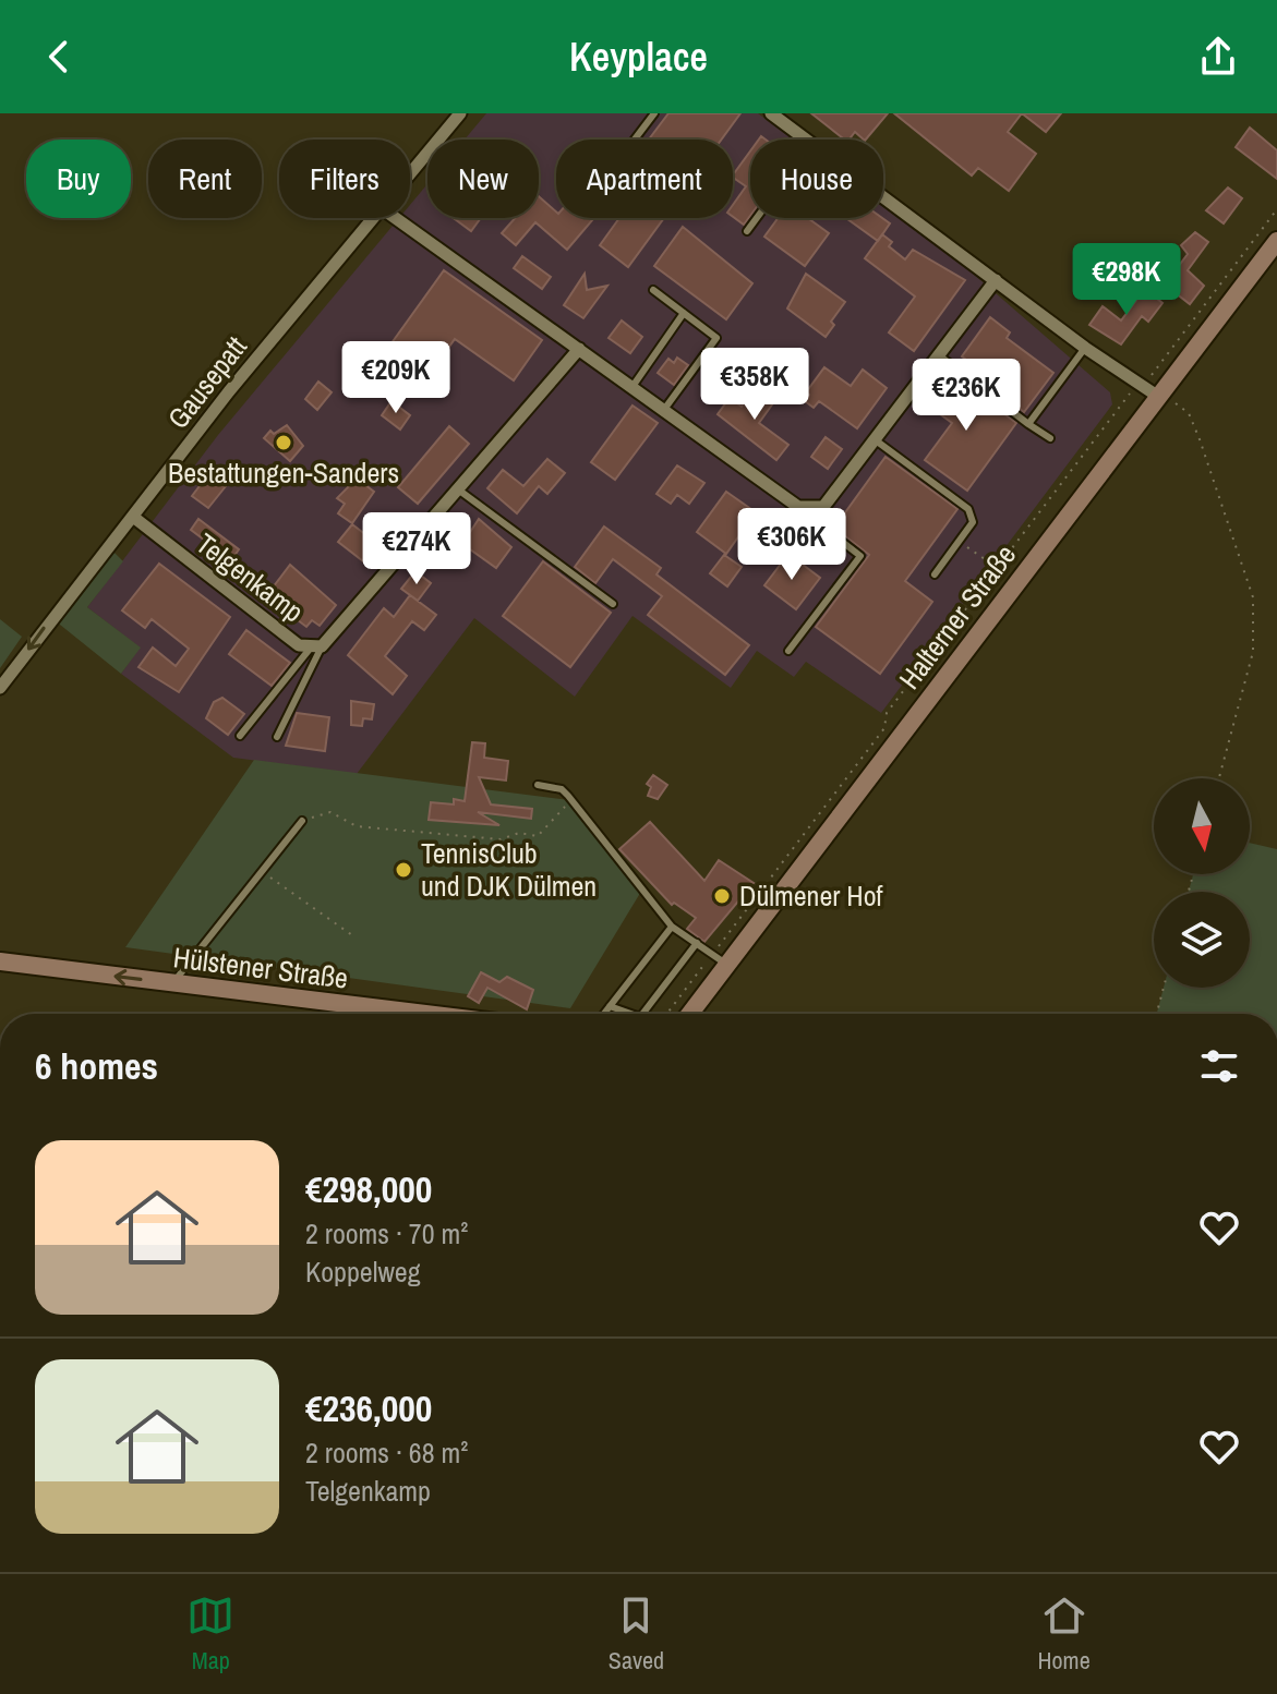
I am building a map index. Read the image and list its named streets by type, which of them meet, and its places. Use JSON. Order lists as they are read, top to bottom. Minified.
{"streets":{"main road":["Halterner Straße","Hülstener Straße"],"street":["Gausepatt","Telgenkamp"]},"crossings":[["Gausepatt","Telgenkamp"]],"one_way":["Hülstener Straße"],"places":["Bestattungen-Sanders","TennisClub und DJK Dülmen","Dülmener Hof"],"north":"bottom","page":{"header":"Keyplace","chip":["Buy","Rent","Filters","New","Apartment","House"],"price":["€298K","€209K","€358K","€236K","€306K","€274K"],"heading":"6 homes","list":[{"name":"€298,000","note":"2 rooms · 70 m² · Koppelweg"},{"name":"€236,000","note":"2 rooms · 68 m² · Telgenkamp"}],"tabs":["Map","Saved","Home"]}}
